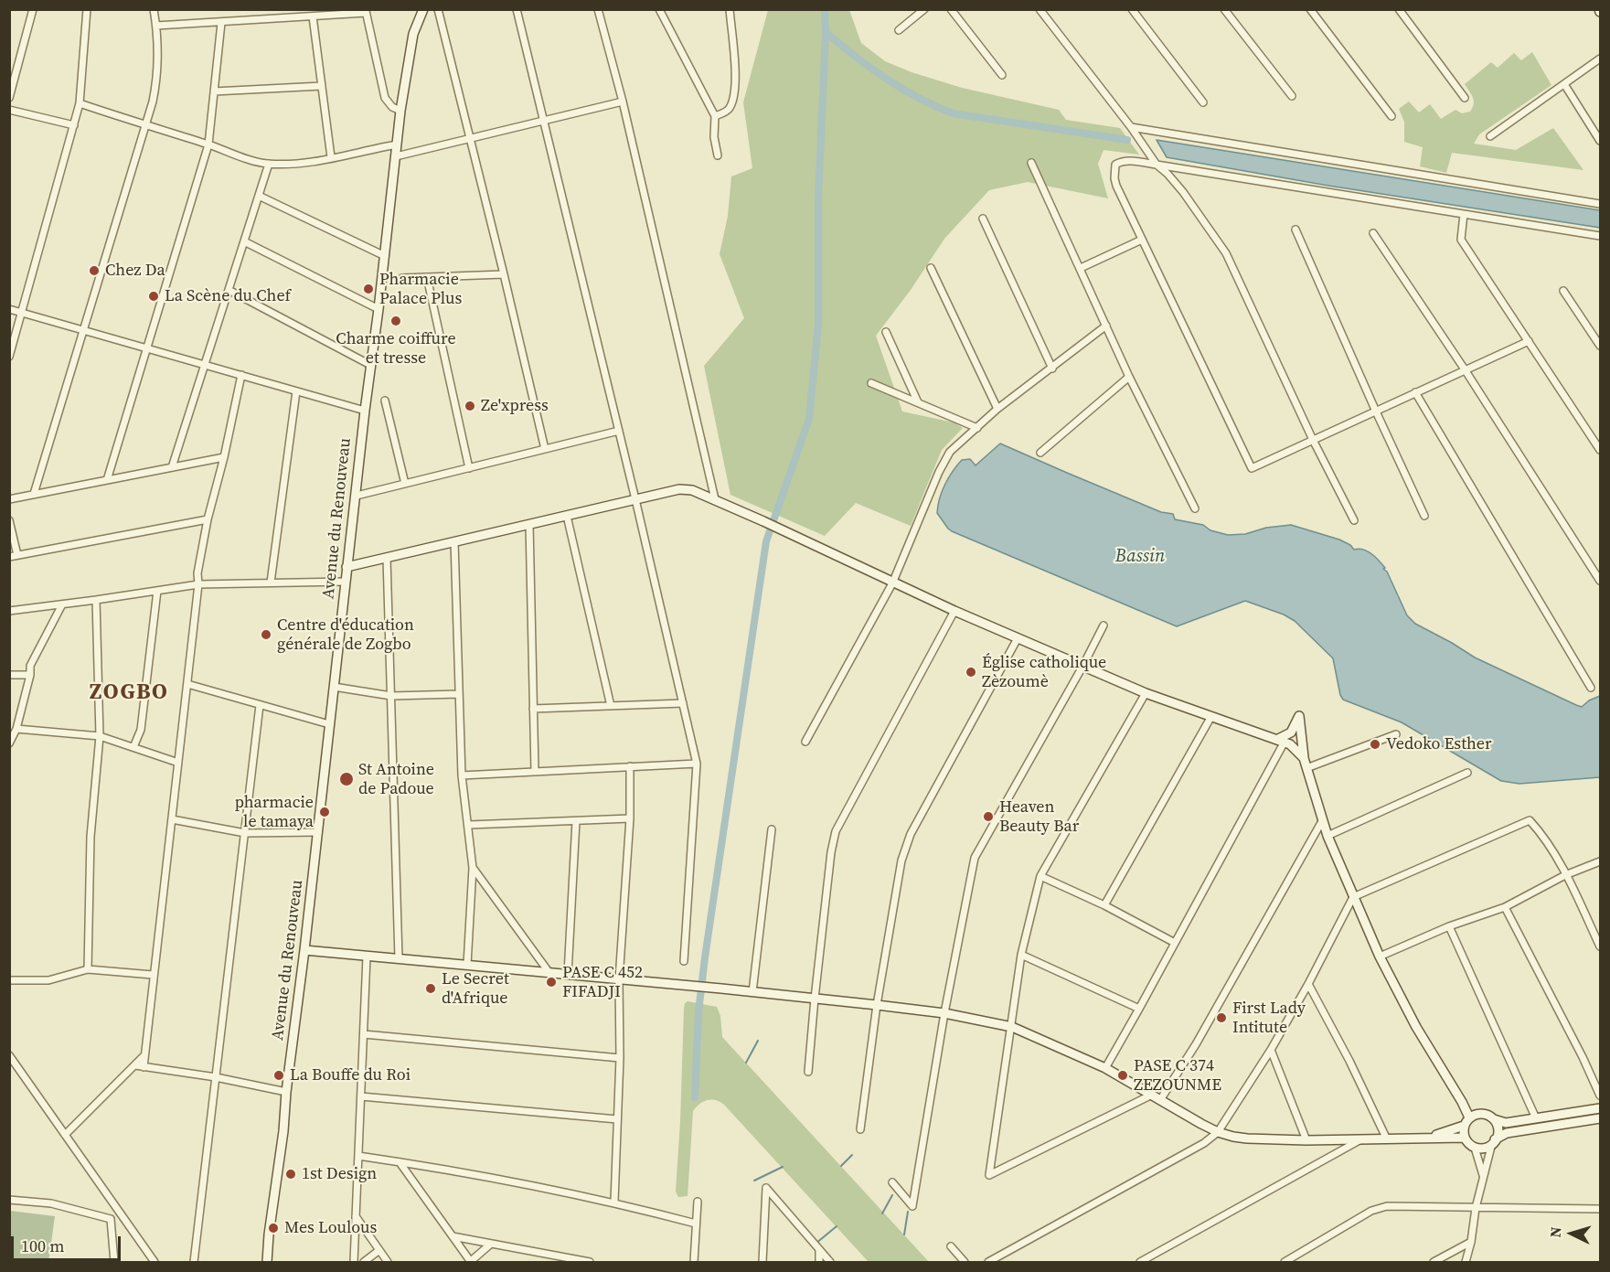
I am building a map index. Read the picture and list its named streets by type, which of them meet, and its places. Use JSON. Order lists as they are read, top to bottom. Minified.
{"streets":{"street":["Avenue du Renouveau"]},"districts":["ZOGBO"],"water":["Bassin"],"places":["Chez Da","Pharmacie Palace Plus","La Scène du Chef","Charme coiffure et tresse","Ze'xpress","Centre d'éducation générale de Zogbo","Église catholique Zèzoumè","Vedoko Esther","St Antoine de Padoue","pharmacie le tamaya","Heaven Beauty Bar","PASE C 452 FIFADJI","Le Secret d'Afrique","First Lady Intitute","La Bouffe du Roi","PASE C 374 ZEZOUNME","1st Design","Mes Loulous"],"scale_bar":"100 m","north":"left"}
